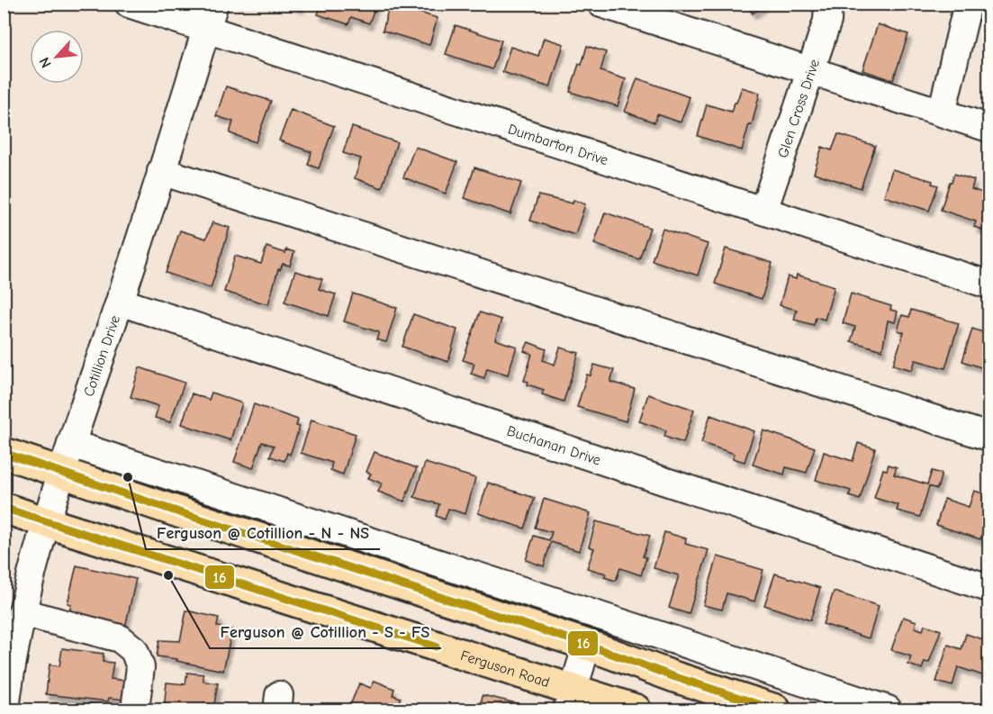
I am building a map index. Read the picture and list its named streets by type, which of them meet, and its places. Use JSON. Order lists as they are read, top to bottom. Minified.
{"streets":{"main road":["Ferguson Road"],"street":["Glen Cross Drive","Dumbarton Drive","Cotillion Drive","Buchanan Drive"]},"crossings":[["Glen Cross Drive","Dumbarton Drive"],["Dumbarton Drive","Cotillion Drive"],["Cotillion Drive","Buchanan Drive"],["Cotillion Drive","Ferguson Road"]],"places":["Ferguson @ Cotillion - N - NS","Ferguson @ Cotillion - S - FS"],"lines":["transit line 16"],"north":"bottom left"}
